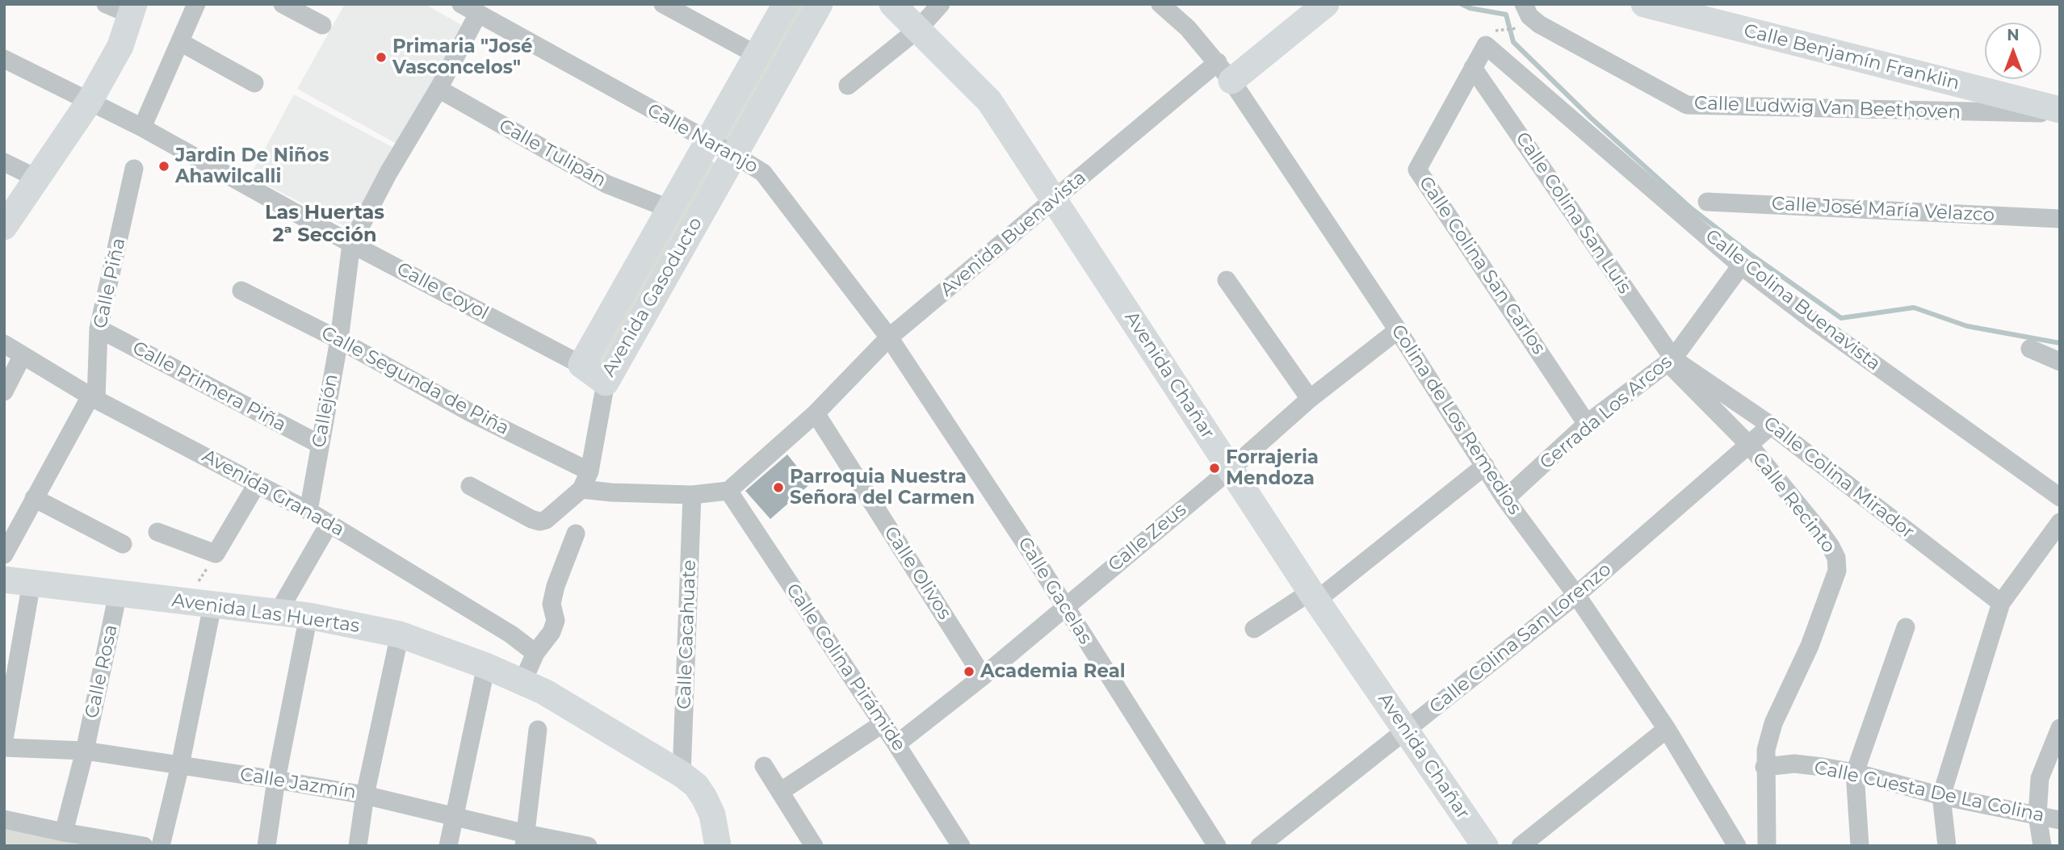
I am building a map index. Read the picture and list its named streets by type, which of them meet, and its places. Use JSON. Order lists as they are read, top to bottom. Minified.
{"streets":{"street":["Calle Benjamín Franklin","Calle Ludwig Van Beethoven","Calle Naranjo","Calle Tulipán","Calle José María Velazco","Calle Colina San Luis","Avenida Buenavista","Calle Colina San Carlos","Calle Piña","Calle Coyol","Avenida Gasoducto","Calle Colina Buenavista","Avenida Chañar","Calle Segunda de Piña","Calle Primera Piña","Callejón","Cerrada Los Arcos","Colina de Los Remedios","Calle Colina Mirador","Avenida Granada","Calle Recinto","Calle Zeus","Calle Olivos","Calle Gacelas","Avenida Las Huertas","Calle Cacahuate","Calle Colina San Lorenzo","Calle Colina Pirámide","Calle Rosa","Calle Jazmín","Calle Cuesta De La Colina"]},"crossings":[["Calle Benjamín Franklin","Calle Ludwig Van Beethoven"],["Calle Naranjo","Avenida Buenavista"],["Calle Naranjo","Avenida Gasoducto"],["Calle Naranjo","Callejón"],["Calle Naranjo","Calle Gacelas"],["Calle Tulipán","Avenida Gasoducto"],["Calle Tulipán","Callejón"],["Calle Colina San Luis","Calle Colina San Carlos"],["Calle Colina San Luis","Cerrada Los Arcos"],["Calle Colina San Luis","Calle Colina Mirador"],["Calle Colina San Luis","Calle Recinto"],["Avenida Buenavista","Avenida Chañar"],["Avenida Buenavista","Colina de Los Remedios"],["Avenida Buenavista","Calle Olivos"],["Avenida Buenavista","Calle Gacelas"],["Avenida Buenavista","Calle Colina Pirámide"],["Calle Colina San Carlos","Calle Colina Buenavista"],["Calle Colina San Carlos","Cerrada Los Arcos"],["Calle Piña","Calle Primera Piña"],["Calle Piña","Avenida Granada"],["Calle Coyol","Avenida Gasoducto"],["Calle Coyol","Callejón"],["Calle Colina Buenavista","Cerrada Los Arcos"],["Avenida Chañar","Calle Zeus"],["Avenida Chañar","Calle Colina San Lorenzo"],["Calle Segunda de Piña","Callejón"],["Calle Primera Piña","Callejón"],["Callejón","Avenida Granada"],["Cerrada Los Arcos","Colina de Los Remedios"],["Cerrada Los Arcos","Calle Colina Mirador"],["Cerrada Los Arcos","Calle Recinto"],["Colina de Los Remedios","Calle Zeus"],["Colina de Los Remedios","Calle Colina San Lorenzo"],["Calle Colina Mirador","Calle Recinto"],["Calle Colina Mirador","Calle Colina San Lorenzo"],["Calle Recinto","Calle Colina San Lorenzo"],["Calle Recinto","Calle Cuesta De La Colina"],["Calle Zeus","Calle Olivos"],["Calle Zeus","Calle Gacelas"],["Calle Zeus","Calle Colina Pirámide"],["Avenida Las Huertas","Calle Cacahuate"],["Avenida Las Huertas","Calle Rosa"],["Calle Rosa","Calle Jazmín"]],"districts":["Las Huertas 2ª Sección"],"places":["Primaria \"José Vasconcelos\"","Jardin De Niños Ahawilcalli","Forrajeria Mendoza","Parroquia Nuestra Señora del Carmen","Academia Real"],"north":"top"}
